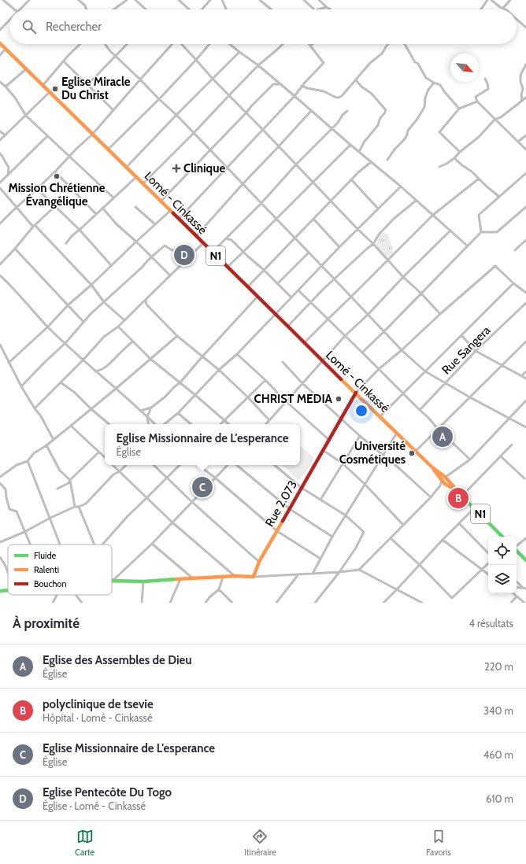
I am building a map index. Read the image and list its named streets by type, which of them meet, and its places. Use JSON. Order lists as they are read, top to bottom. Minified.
{"streets":{"main road":["Lomé - Cinkassé","N1","Rue 2.073"],"street":["Rue Sangera"]},"crossings":[["Lomé - Cinkassé","Rue 2.073"]],"places":{"other":["Eglise Miracle Du Christ","Mission Chrétienne Évangélique","CHRIST MEDIA","Université Cosmétiques"],"health":["Clinique"]},"legend":["Fluide","Ralenti","Bouchon"],"north":"bottom right","page":{"search":"Rechercher","pins":["D","A","C","B"],"popup":["Eglise Missionnaire de L'esperance","Église"],"heading":["À proximité","4 résultats"],"list":[{"mark":"A","name":"Eglise des Assembles de Dieu","note":"Église","value":"220 m"},{"mark":"B","name":"polyclinique de tsevie","note":"Hôpital · Lomé - Cinkassé","value":"340 m"},{"mark":"C","name":"Eglise Missionnaire de L'esperance","note":"Église","value":"460 m"},{"mark":"D","name":"Eglise Pentecôte Du Togo","note":"Église · Lomé - Cinkassé","value":"610 m"}],"nav":["Carte","Itinéraire","Favoris"]}}
